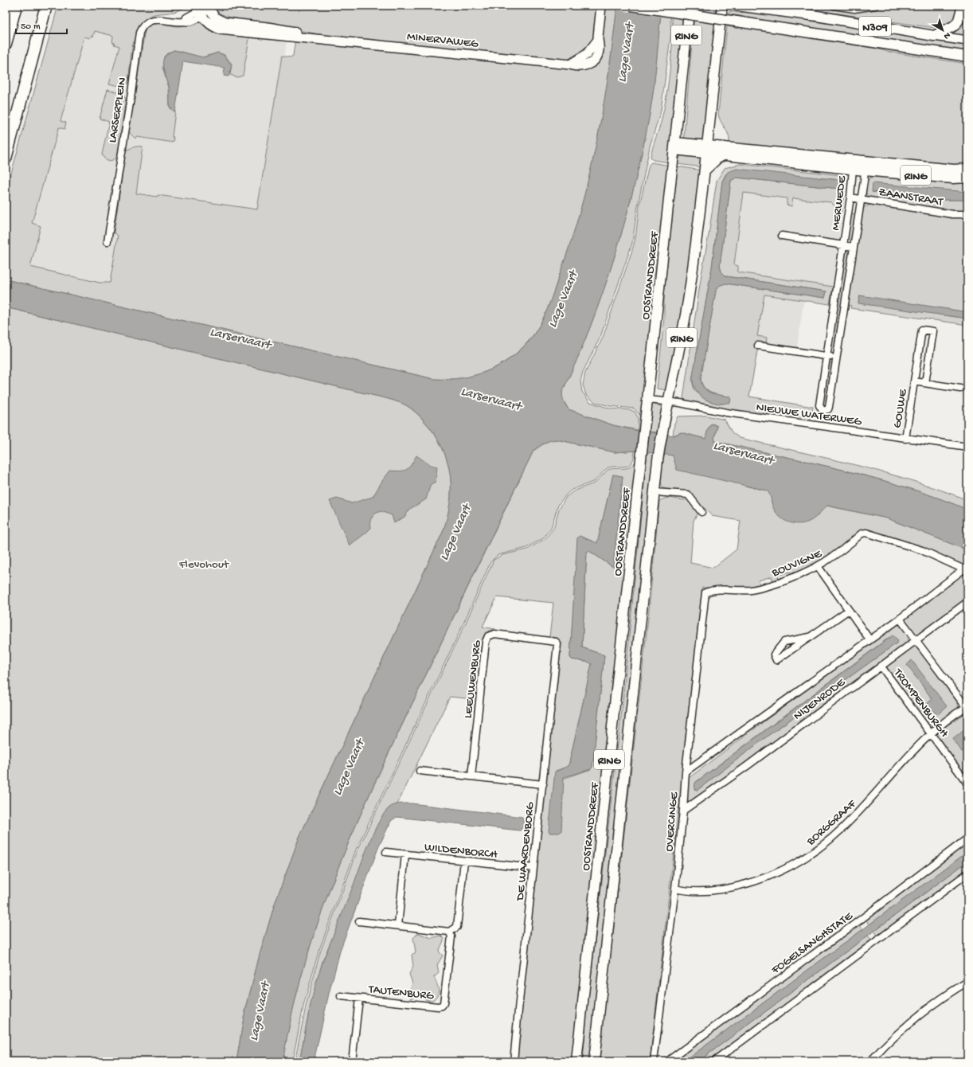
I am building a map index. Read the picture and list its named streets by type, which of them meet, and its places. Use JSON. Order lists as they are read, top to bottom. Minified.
{"streets":{"main road":["N309","RING","OOSTRANDDREEF"],"street":["MINERVAWEG","LARSERPLEIN","ZAANSTRAAT","MERWEDE","GOUWE","NIEUWE WATERWEG","BOUVIGNE","LEEUWENBURG","NIJENRODE","TROMPENBURGH","OVERCINGE","BORGGRAAF","WILDENBORCH","DE WAARDENBORG","FOGELSANGHSTATE","TAUTENBURG"]},"crossings":[["RING","MERWEDE"],["RING","OOSTRANDDREEF"],["RING","NIEUWE WATERWEG"],["MINERVAWEG","LARSERPLEIN"],["ZAANSTRAAT","MERWEDE"],["OOSTRANDDREEF","NIEUWE WATERWEG"],["GOUWE","NIEUWE WATERWEG"],["BOUVIGNE","NIJENRODE"],["BOUVIGNE","OVERCINGE"],["LEEUWENBURG","DE WAARDENBORG"],["NIJENRODE","TROMPENBURGH"],["NIJENRODE","OVERCINGE"],["TROMPENBURGH","BORGGRAAF"],["OVERCINGE","BORGGRAAF"],["WILDENBORCH","DE WAARDENBORG"]],"water":["Lage Vaart","Larservaart"],"parks":["Flevohout"],"scale_bar":"50 m","north":"bottom right"}
